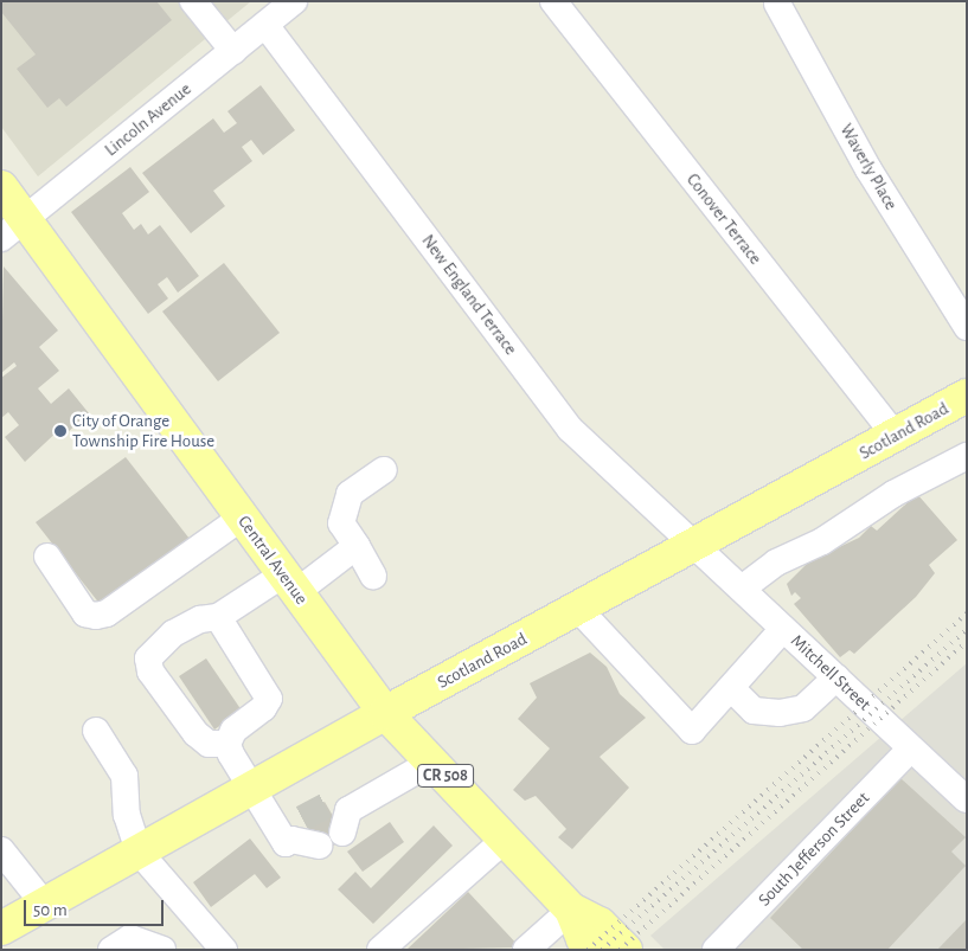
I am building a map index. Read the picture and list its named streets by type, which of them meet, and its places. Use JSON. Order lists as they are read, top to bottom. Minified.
{"streets":{"main road":["Scotland Road","Central Avenue","CR 508"],"street":["Lincoln Avenue","Waverly Place","Conover Terrace","New England Terrace","Mitchell Street","South Jefferson Street"]},"crossings":[["Lincoln Avenue","New England Terrace"],["Lincoln Avenue","Central Avenue"],["Conover Terrace","Scotland Road"],["New England Terrace","Scotland Road"],["New England Terrace","Mitchell Street"],["Scotland Road","Central Avenue"],["Scotland Road","Mitchell Street"],["Mitchell Street","South Jefferson Street"]],"places":["City of Orange Township Fire House"],"scale_bar":"50 m"}
